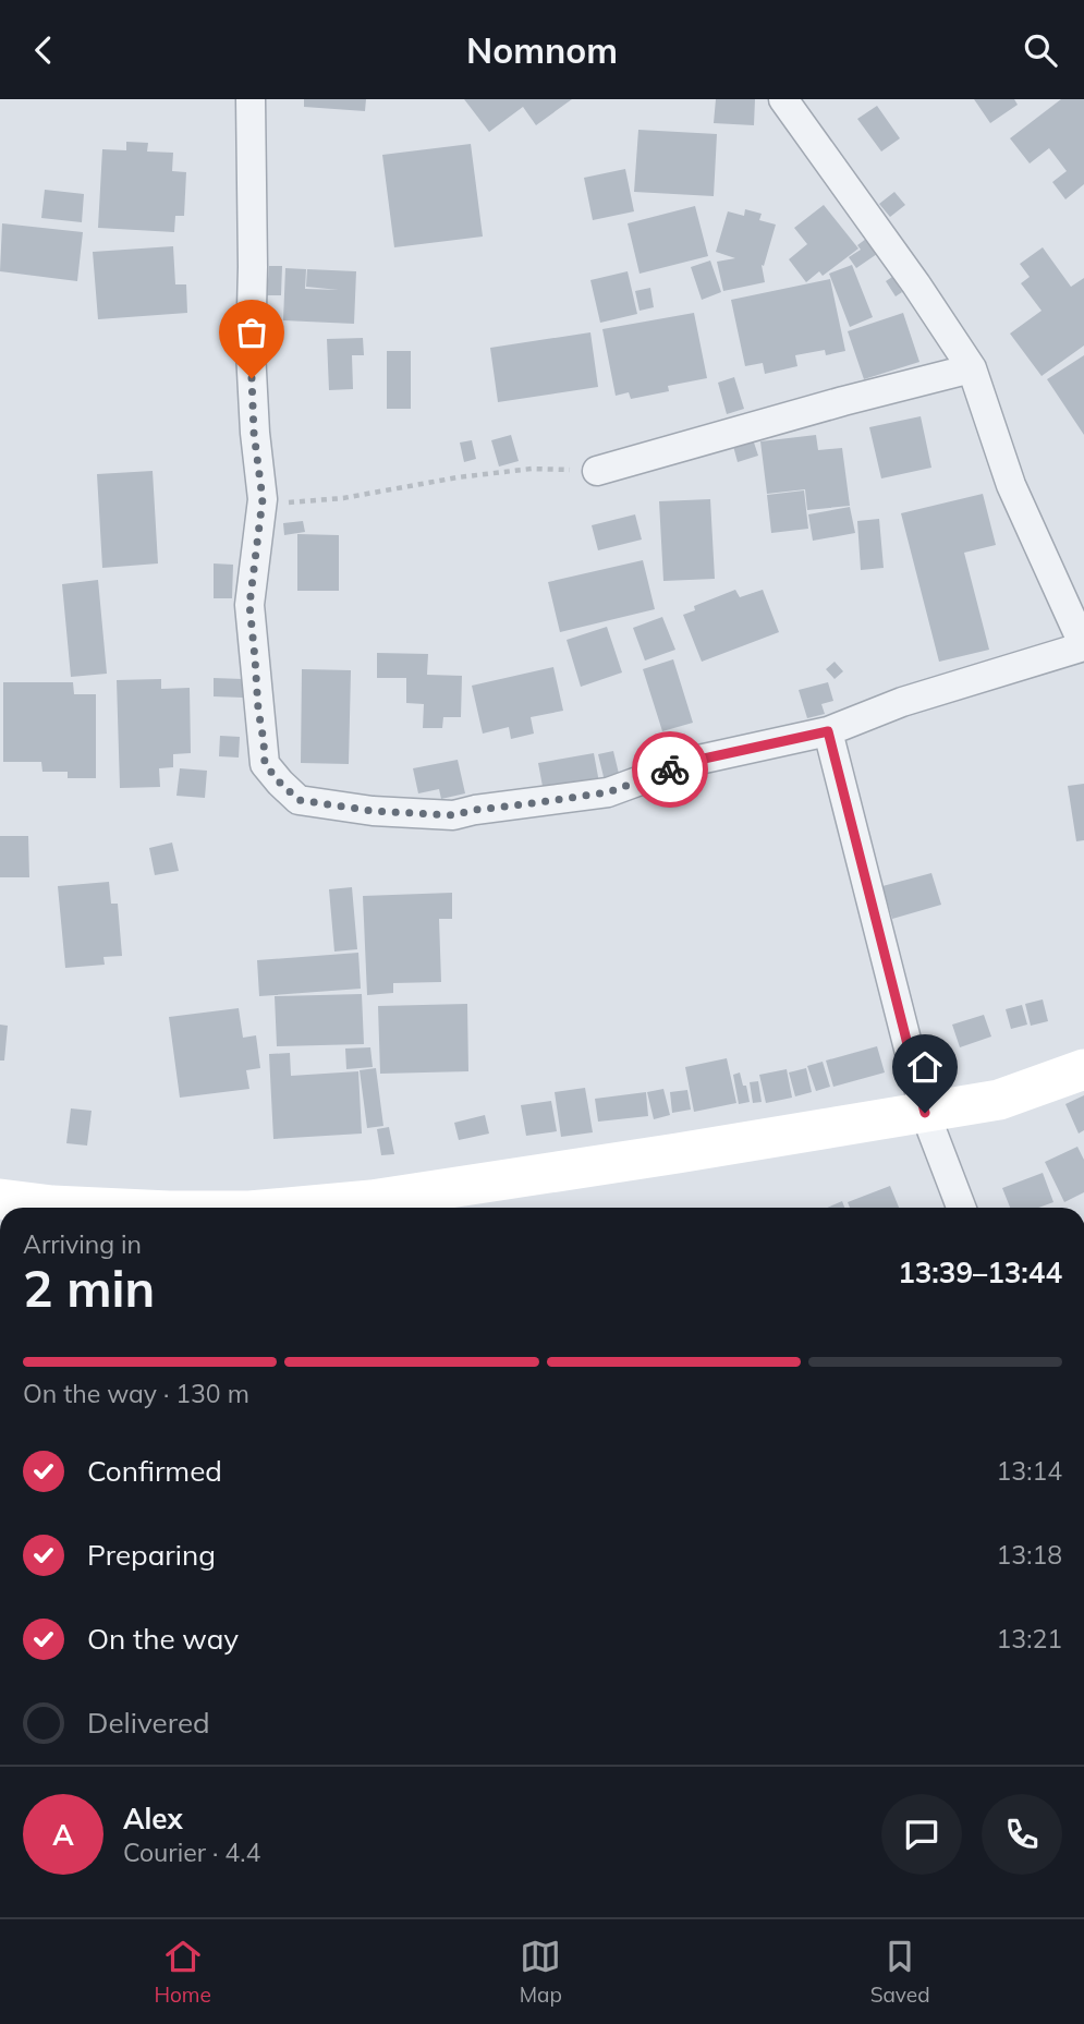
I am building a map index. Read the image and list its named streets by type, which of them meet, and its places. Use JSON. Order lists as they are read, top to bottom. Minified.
{"page":{"header":"Nomnom","heading":["2 min","Arriving in","13:39–13:44"],"panel":["Alex","Courier · 4.4"],"bar":"On the way · 130 m","list":[["Confirmed","13:14"],["Preparing","13:18"],["On the way","13:21"],"Delivered"],"round":"A","tabs":["Home","Map","Saved"]}}
